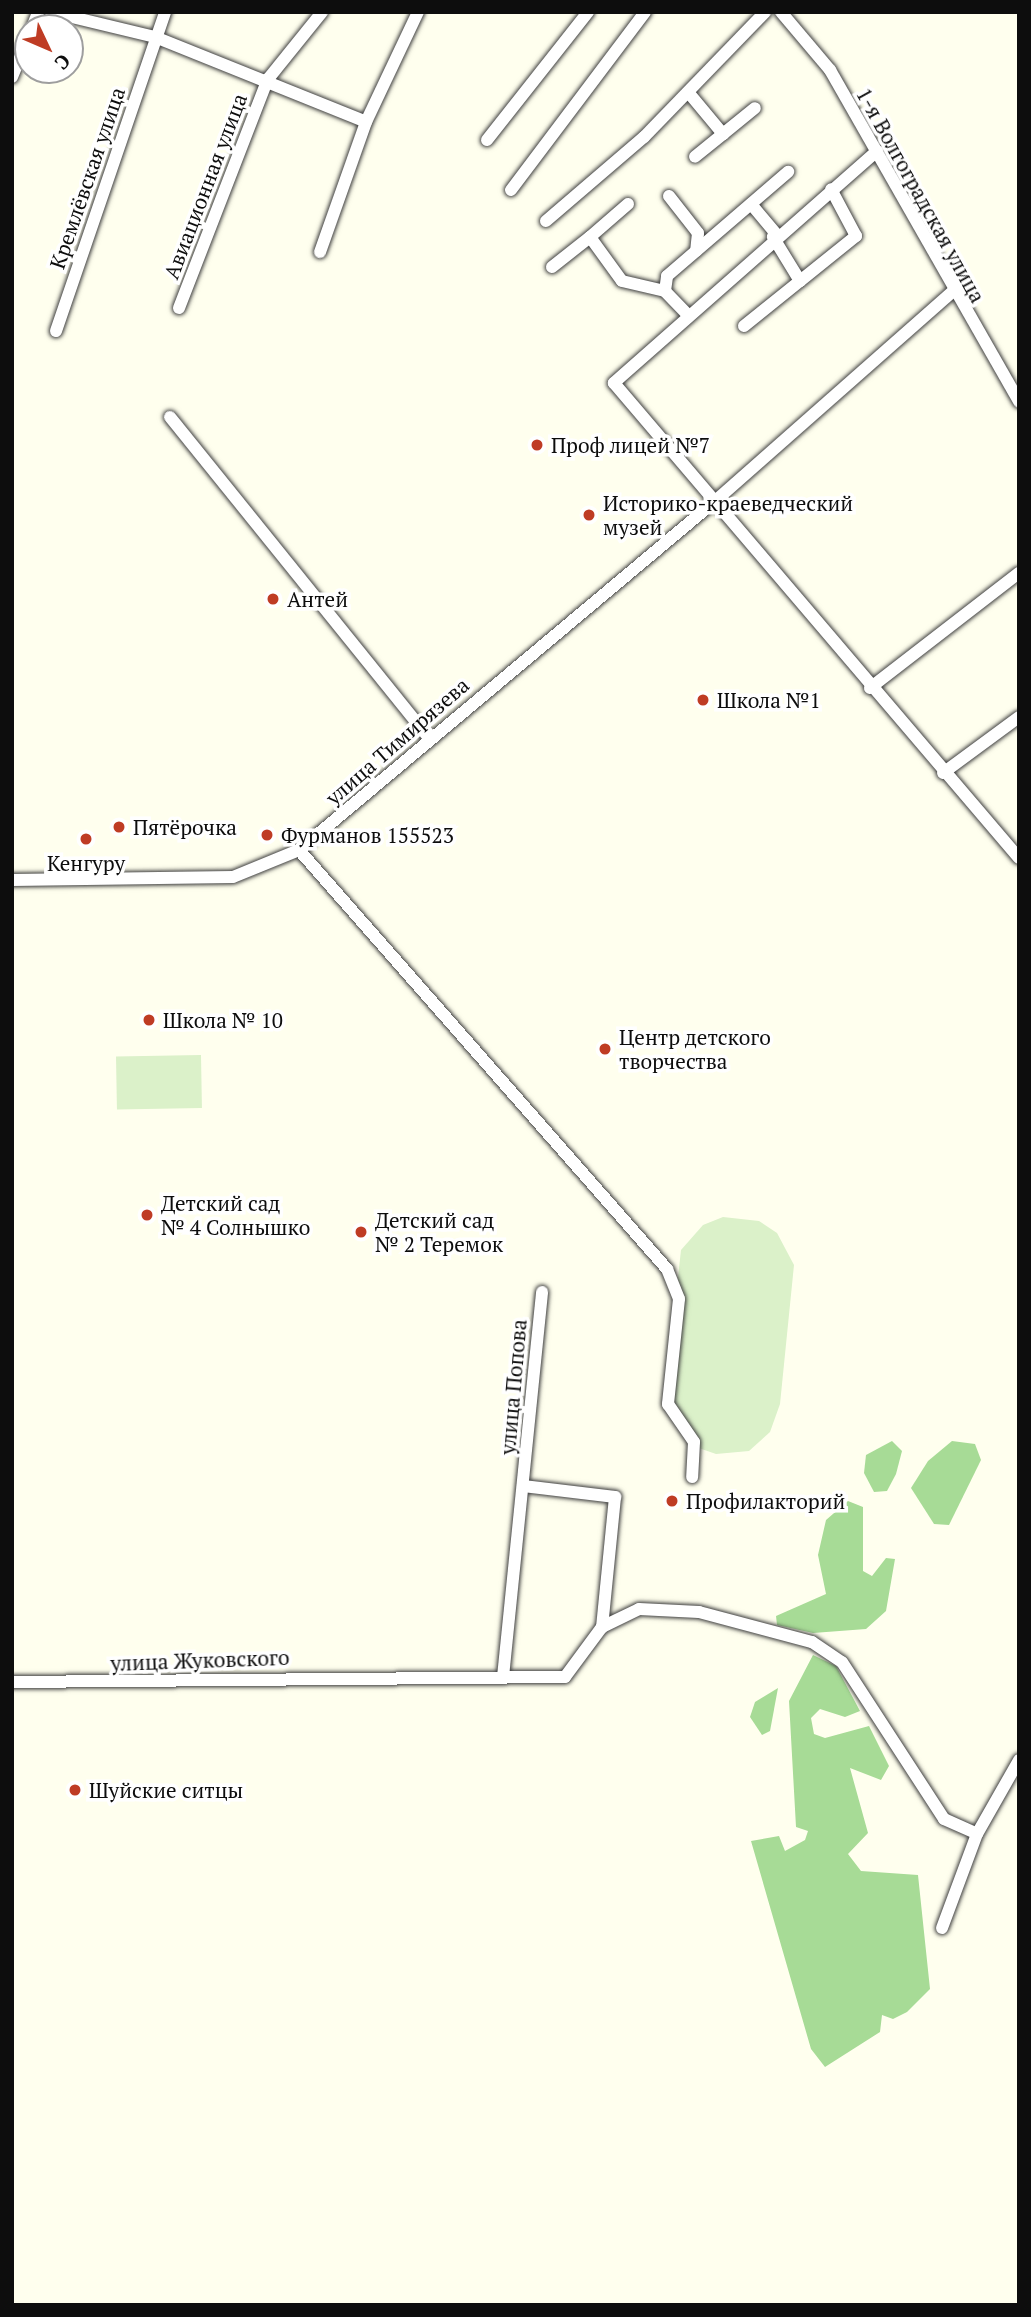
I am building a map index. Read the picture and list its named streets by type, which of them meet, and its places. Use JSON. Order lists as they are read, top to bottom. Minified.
{"streets":{"street":["Кремлёвская улица","Авиационная улица","1-я Волгоградская улица","улица Тимирязева","улица Попова","улица Жуковского"]},"crossings":[["1-я Волгоградская улица","улица Тимирязева"],["улица Попова","улица Жуковского"]],"places":["Проф лицей №7","Историко-краеведческий музей","Антей","Школа №1","Пятёрочка","Фурманов 155523","Кенгуру","Школа № 10","Центр детского творчества","Детский сад № 4 Солнышко","Детский сад № 2 Теремок","Профилакторий","Шуйские ситцы"],"north":"bottom right"}
